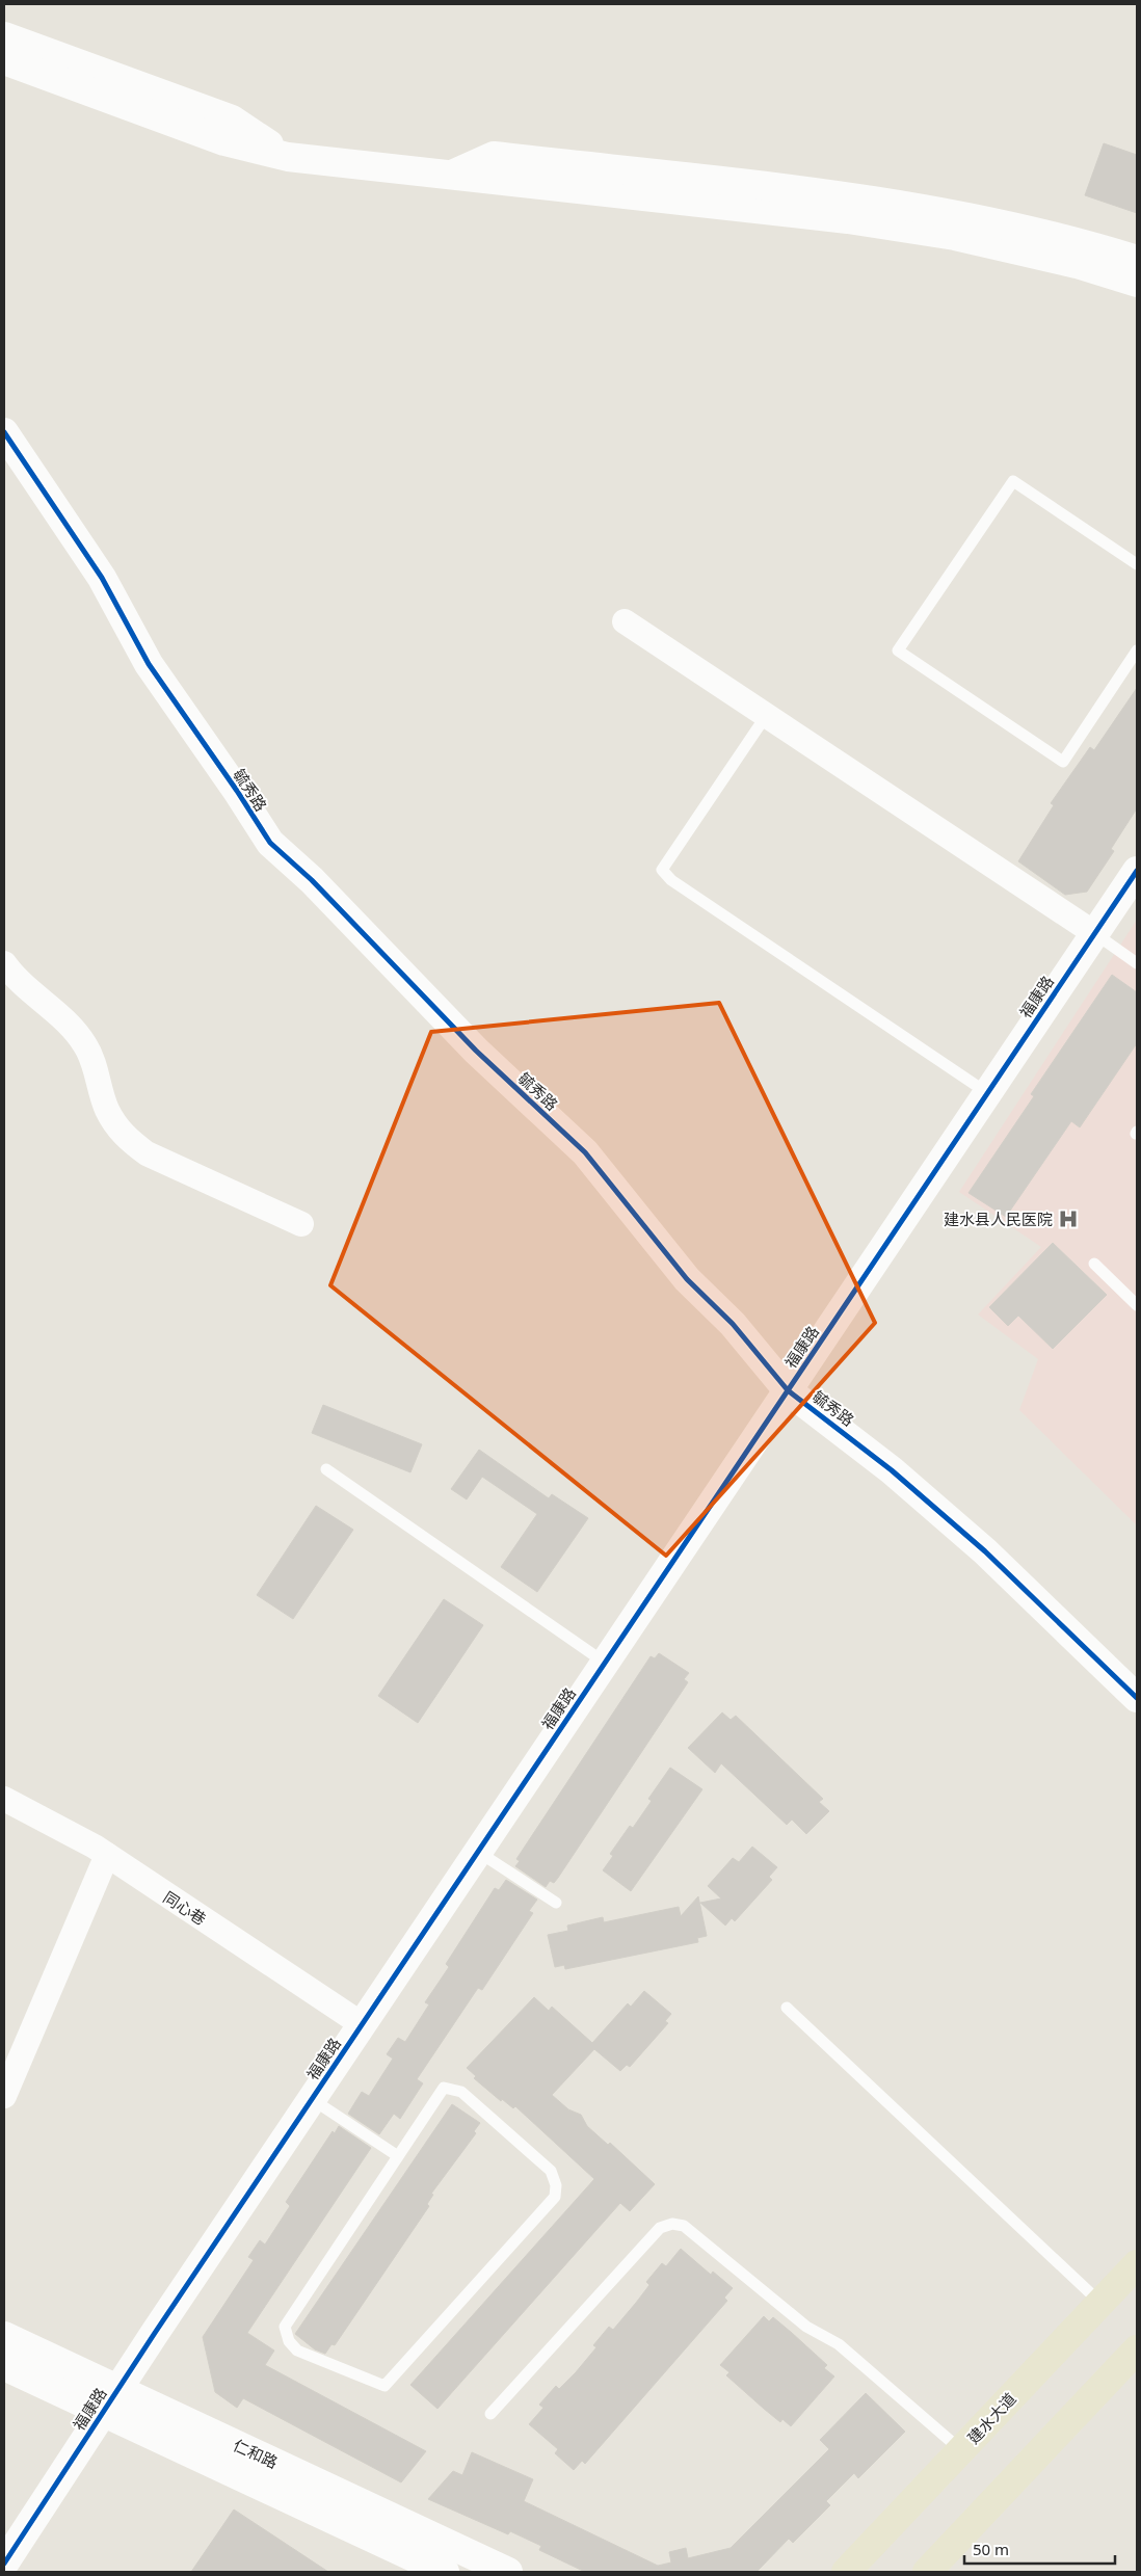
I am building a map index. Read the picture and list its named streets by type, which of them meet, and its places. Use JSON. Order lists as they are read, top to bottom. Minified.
{"streets":{"main road":["建水大道"],"street":["毓秀路","福康路","同心巷","仁和路"]},"crossings":[["毓秀路","福康路"],["福康路","同心巷"],["福康路","仁和路"]],"places":{"hospital":["建水县人民医院"]},"scale_bar":"50 m"}
